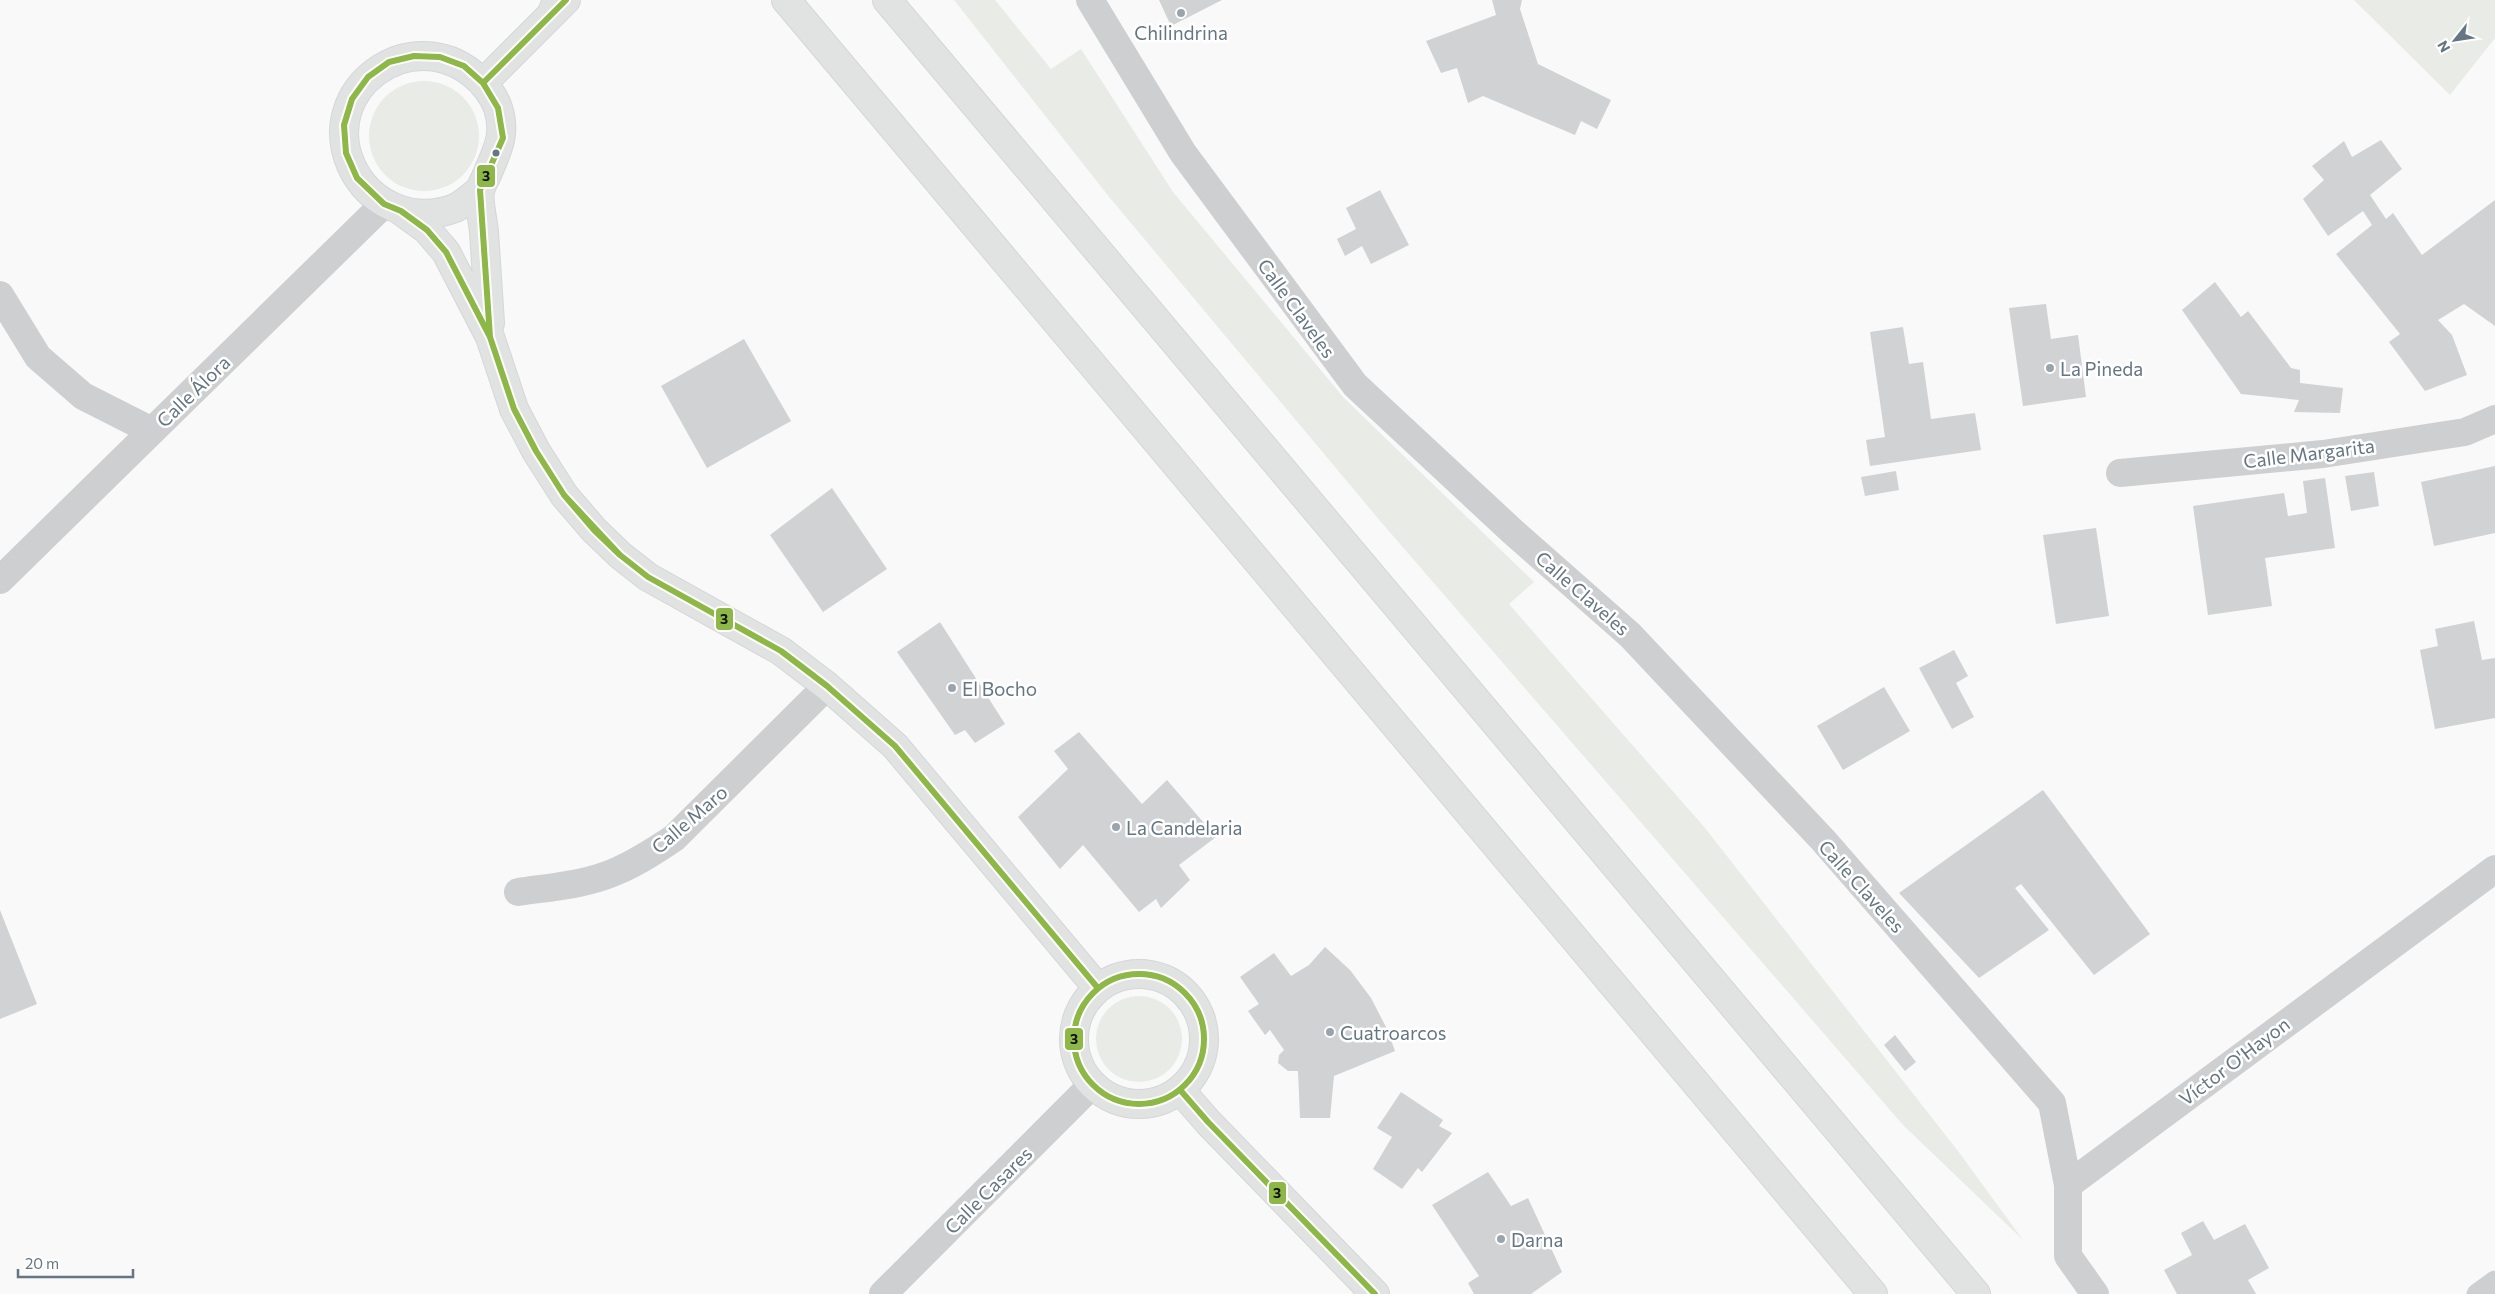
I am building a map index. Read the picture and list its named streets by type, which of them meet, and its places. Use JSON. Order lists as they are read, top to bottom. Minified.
{"streets":{"street":["Calle Claveles","Calle Álora","Calle Margarita","Calle Maro","Víctor O'Hayon","Calle Casares"]},"crossings":[["Calle Claveles","Víctor O'Hayon"]],"places":["Chilindrina","La Pineda","El Bocho","La Candelaria","Cuatroarcos","Darna"],"lines":["transit line 3"],"scale_bar":"20 m","north":"bottom left"}
